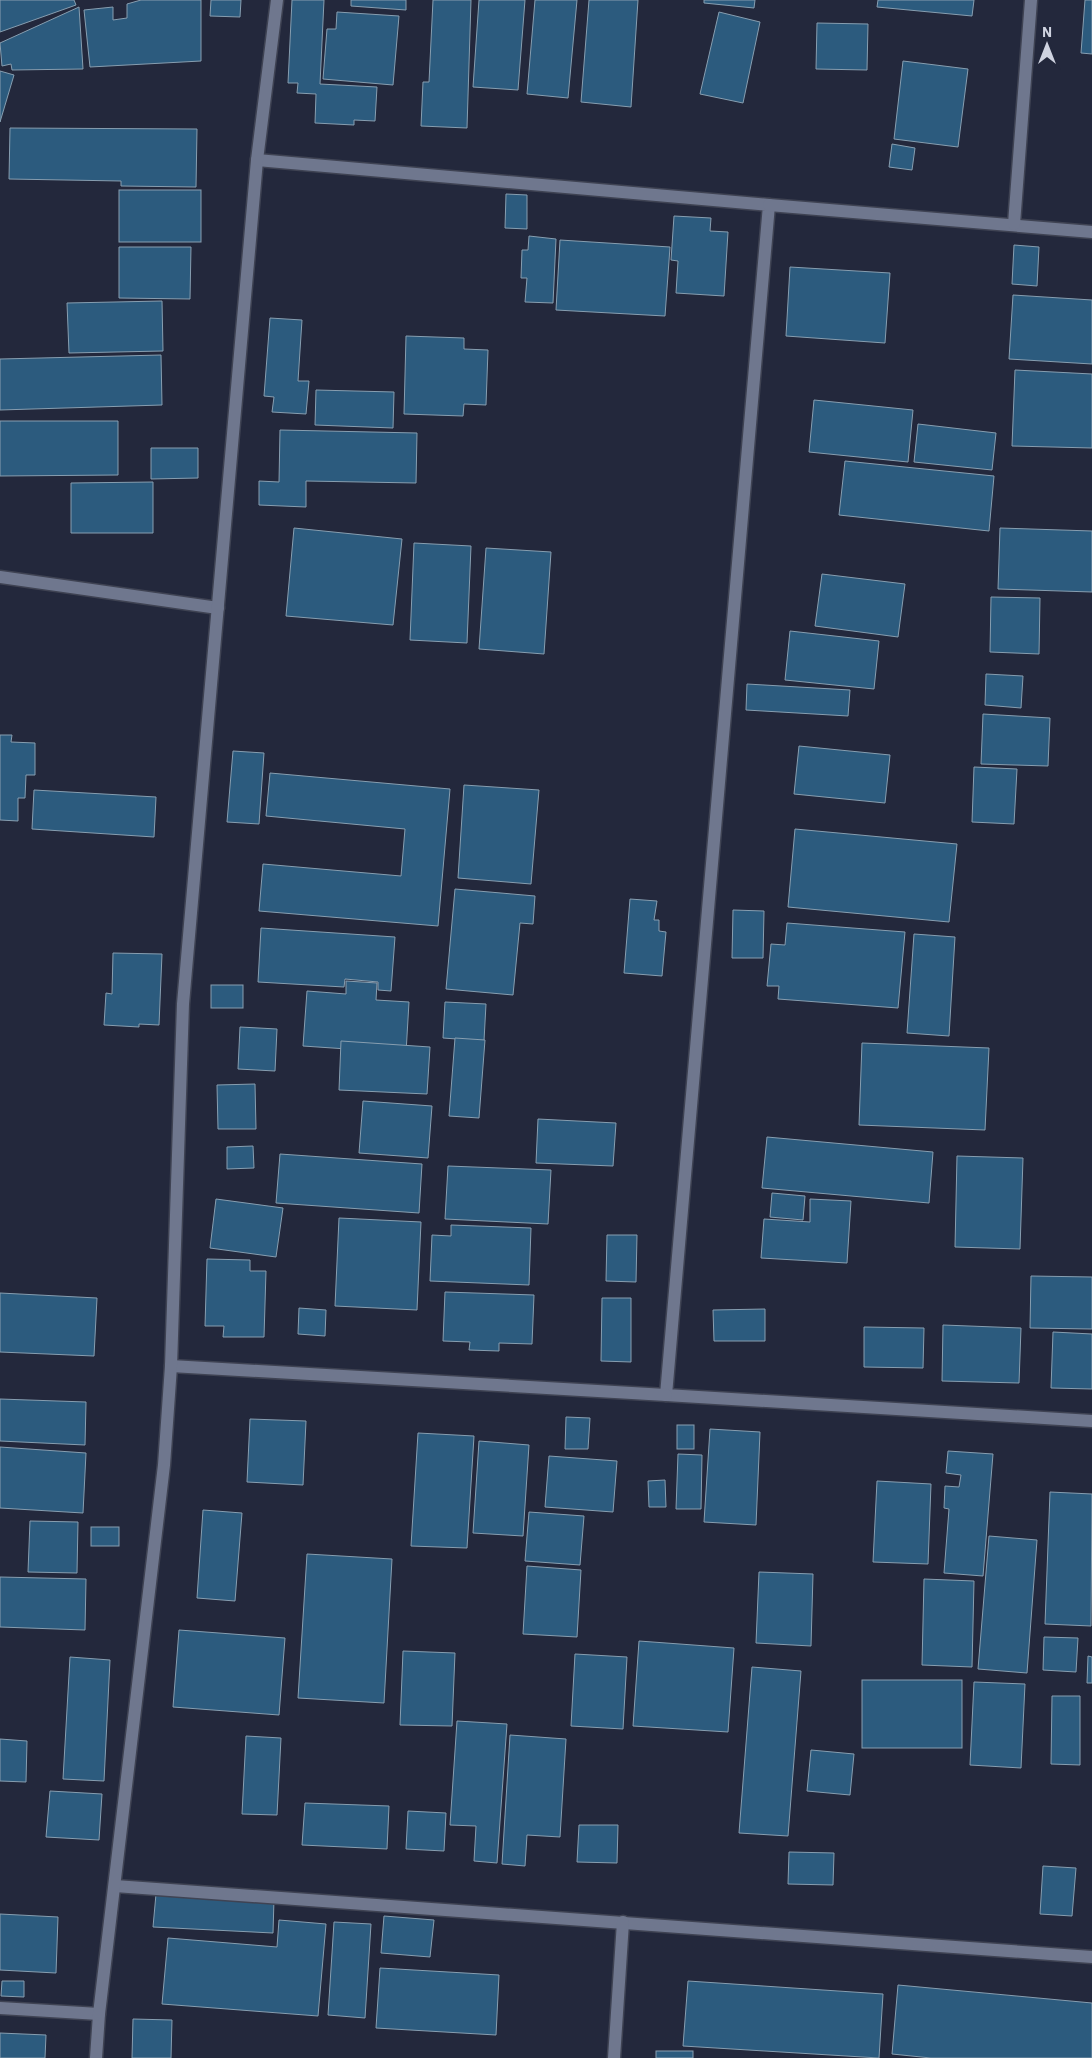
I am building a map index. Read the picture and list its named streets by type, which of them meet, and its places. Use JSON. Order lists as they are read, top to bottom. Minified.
{"north":"top"}
